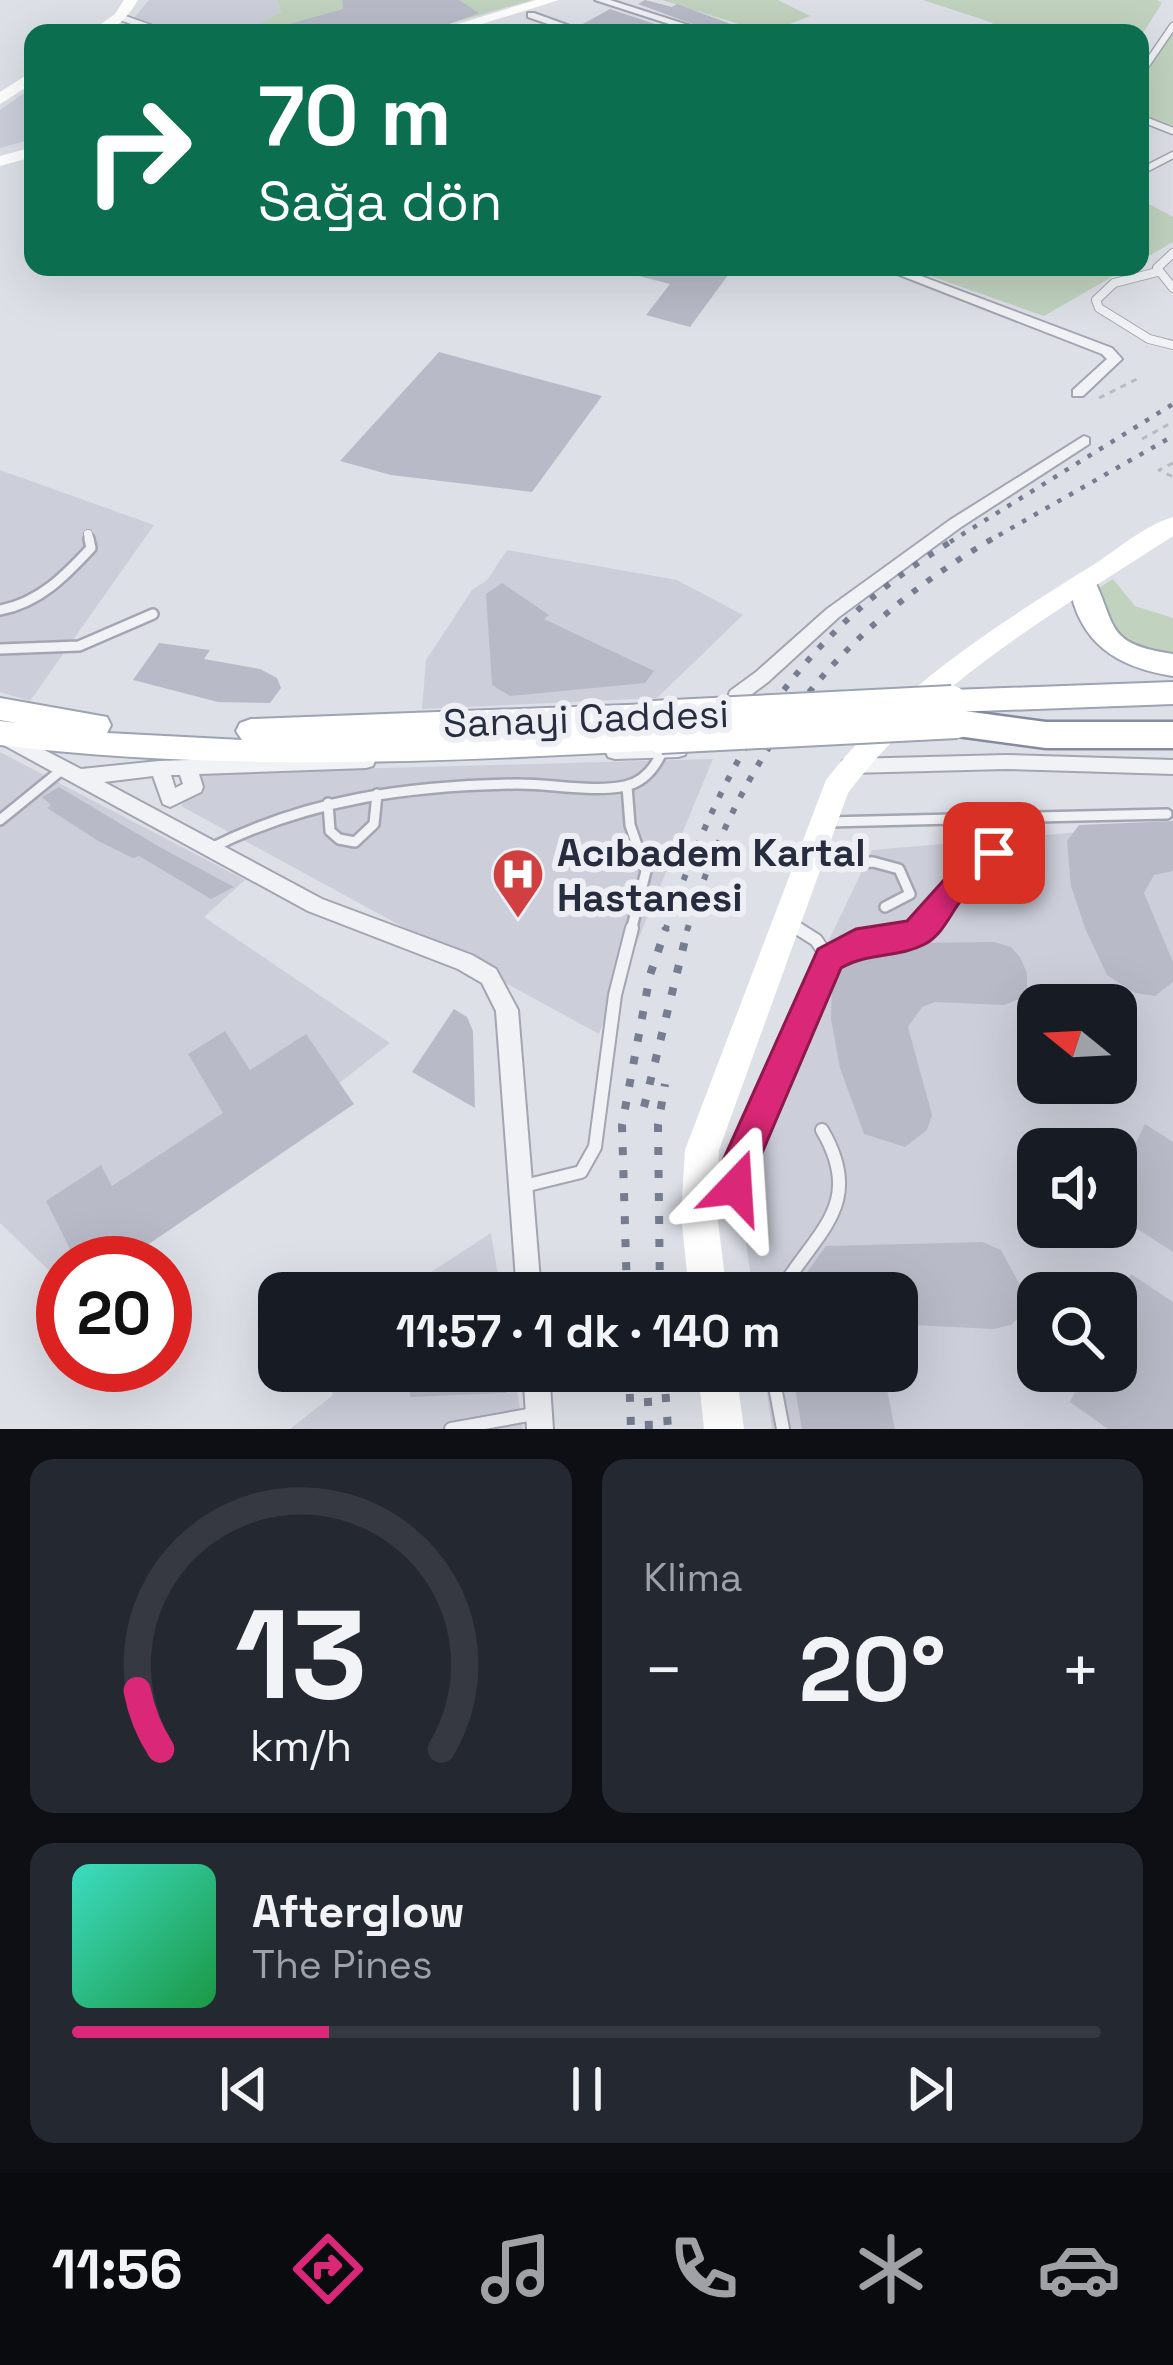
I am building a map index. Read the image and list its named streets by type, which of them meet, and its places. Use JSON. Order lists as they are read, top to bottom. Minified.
{"streets":{"main road":["Sanayi Caddesi"]},"places":{"hospital":["Acıbadem Kartal Hastanesi"]},"north":"left","page":{"turn":["70 m","Sağa dön"],"limit":"20","trip":"11:57 · 1 dk · 140 m","tile":"Klima","heat":["−","20°","+"],"song":["Afterglow","The Pines"],"tabs":"11:56","gauge":["13","km/h"]}}
